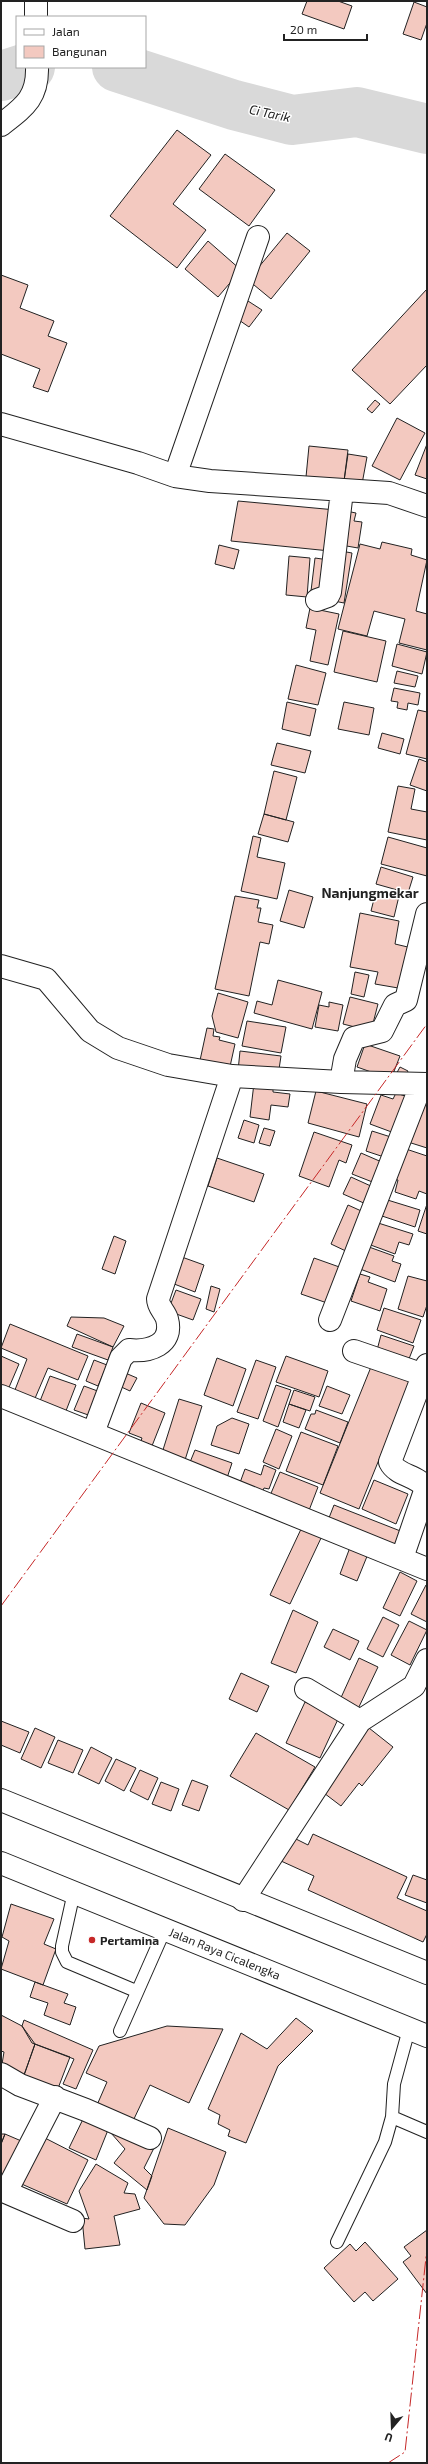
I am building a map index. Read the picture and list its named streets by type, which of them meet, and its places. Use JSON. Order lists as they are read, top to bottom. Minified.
{"streets":{"main road":["Jalan Raya Cicalengka"]},"districts":["Nanjungmekar"],"water":["Ci Tarik"],"places":["Pertamina"],"legend":["Jalan","Bangunan"],"scale_bar":"20 m","north":"bottom"}
